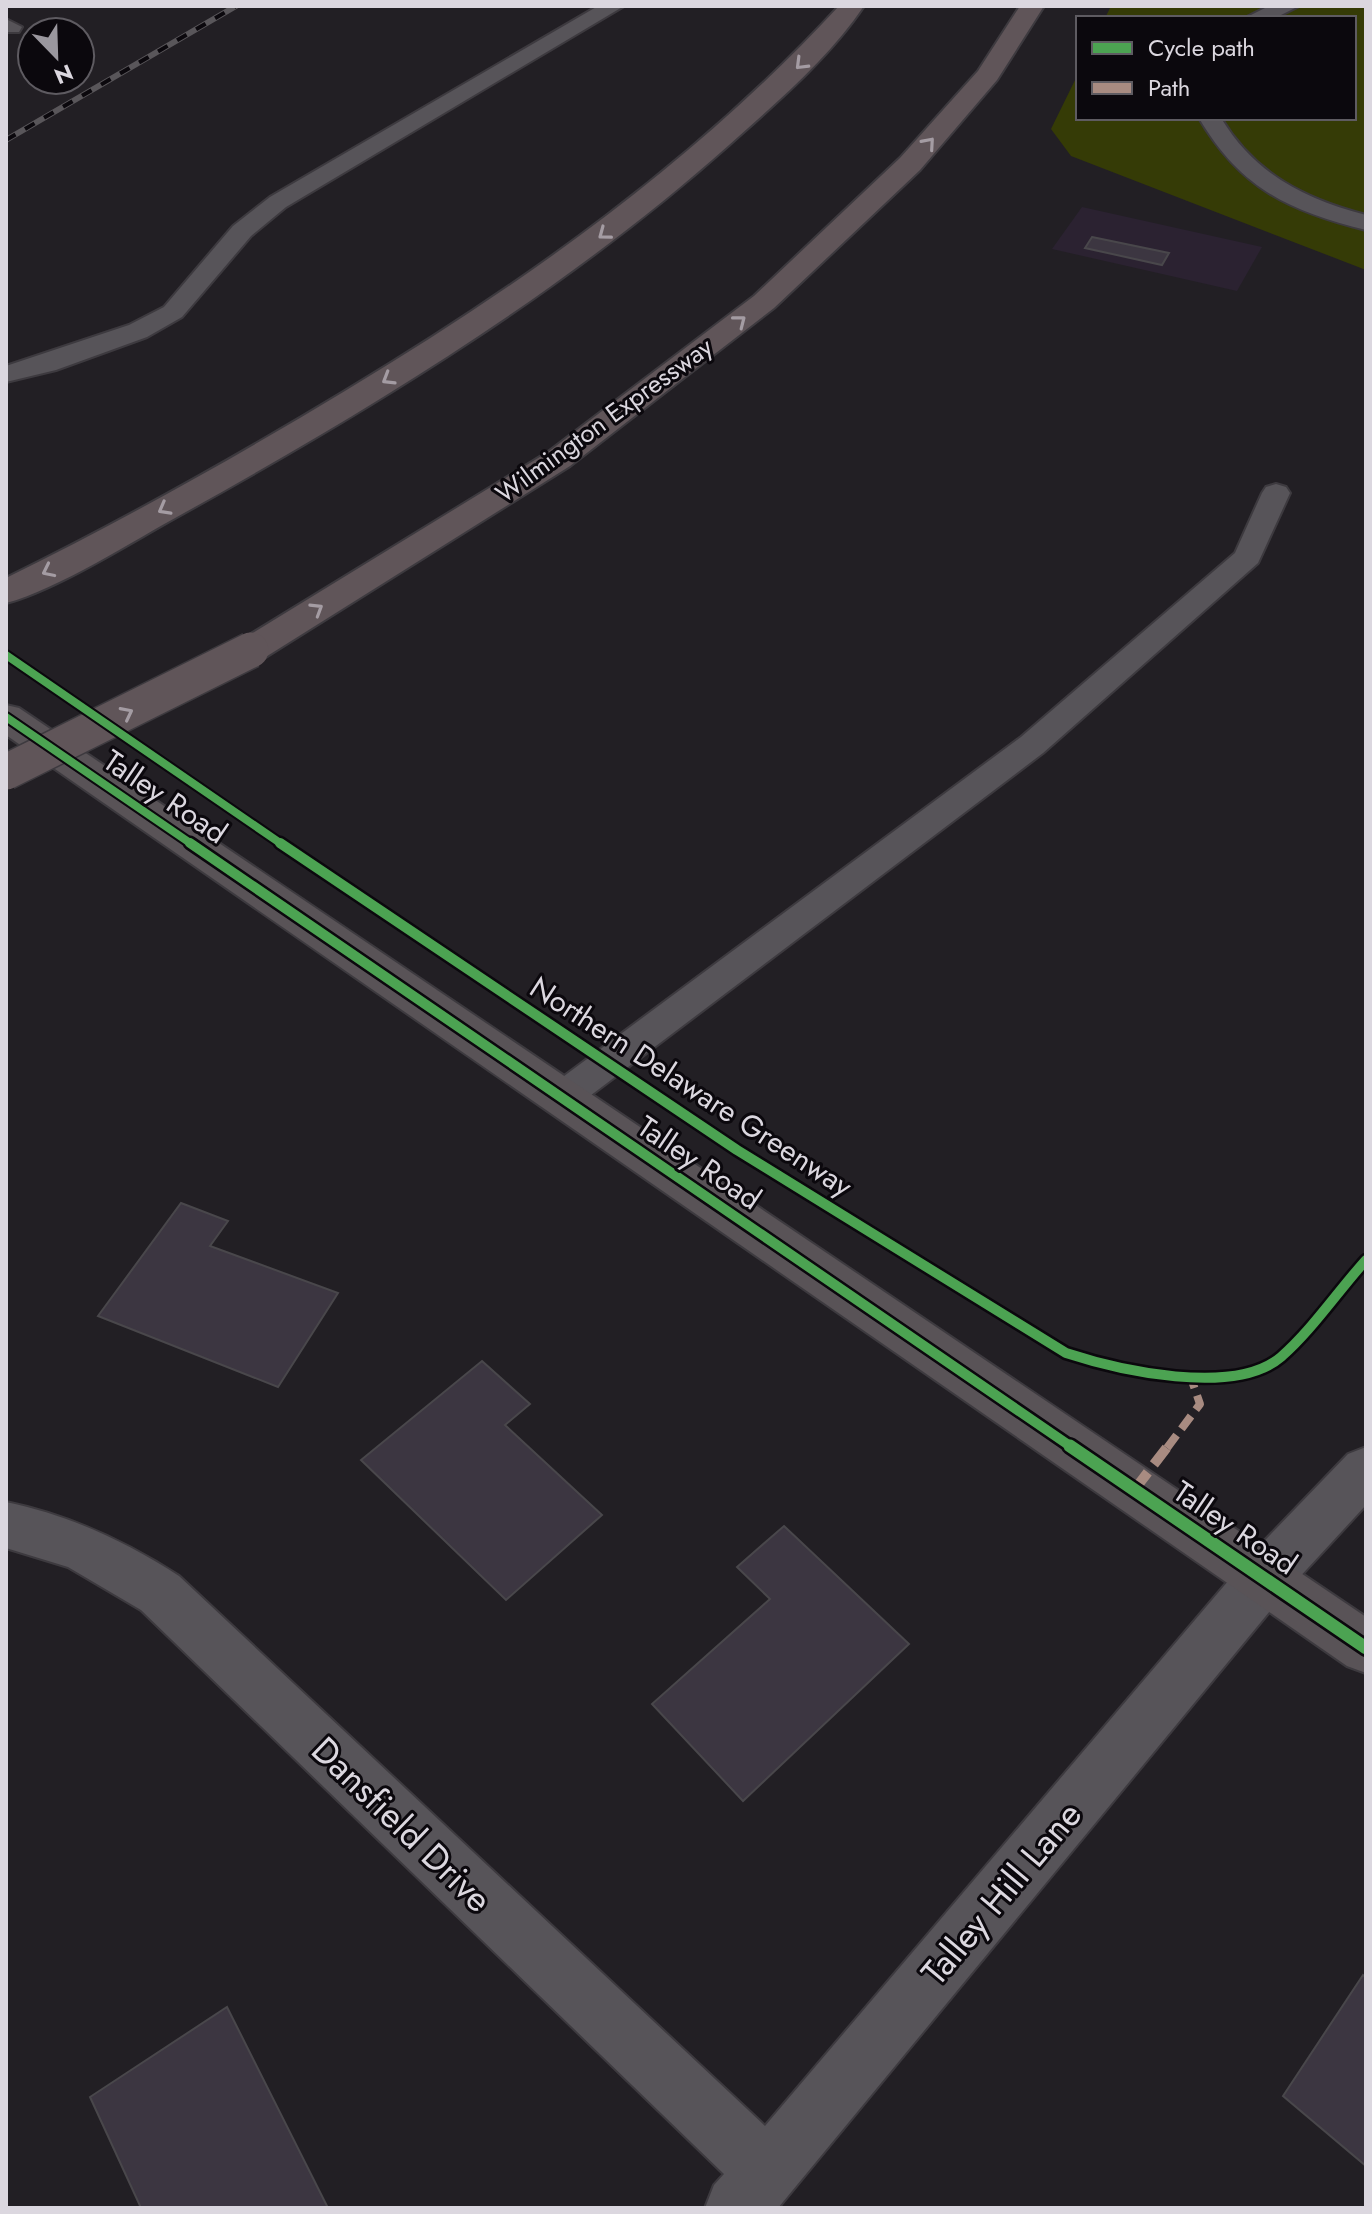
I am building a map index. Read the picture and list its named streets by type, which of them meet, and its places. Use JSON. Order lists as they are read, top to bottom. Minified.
{"streets":{"highway":["Wilmington Expressway"],"street":["Talley Road","Dansfield Drive","Talley Hill Lane"],"cycle path":["Northern Delaware Greenway"]},"crossings":[["Talley Road","Talley Hill Lane"],["Dansfield Drive","Talley Hill Lane"]],"legend":["Cycle path","Path"],"north":"bottom right"}
